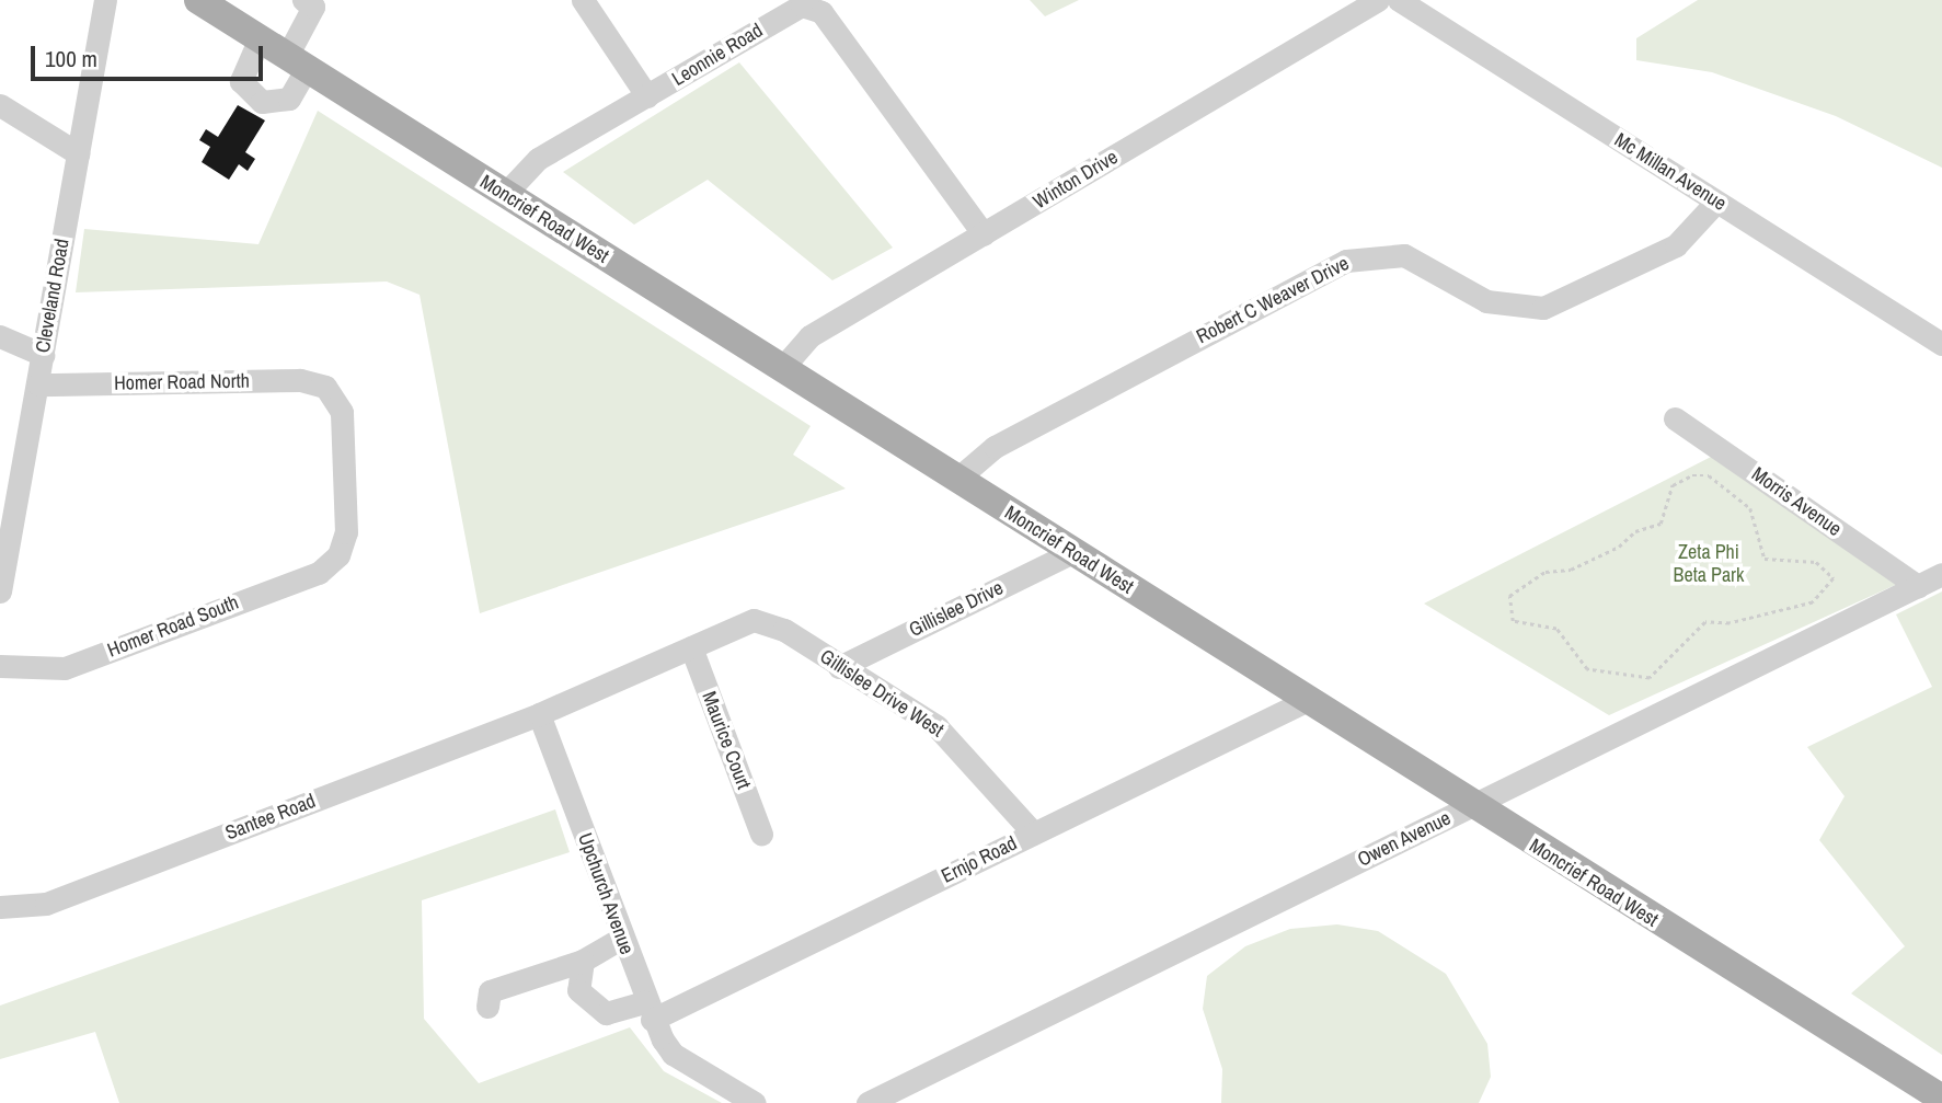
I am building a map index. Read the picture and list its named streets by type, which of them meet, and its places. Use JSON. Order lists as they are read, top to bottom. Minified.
{"streets":{"main road":["Moncrief Road West"],"street":["Leonnie Road","Mc Millan Avenue","Winton Drive","Cleveland Road","Robert C Weaver Drive","Homer Road North","Morris Avenue","Gillislee Drive","Homer Road South","Gillislee Drive West","Maurice Court","Santee Road","Owen Avenue","Ernjo Road","Upchurch Avenue"]},"crossings":[["Leonnie Road","Winton Drive"],["Leonnie Road","Moncrief Road West"],["Mc Millan Avenue","Robert C Weaver Drive"],["Winton Drive","Moncrief Road West"],["Moncrief Road West","Robert C Weaver Drive"],["Moncrief Road West","Gillislee Drive"],["Moncrief Road West","Owen Avenue"],["Moncrief Road West","Ernjo Road"],["Cleveland Road","Homer Road North"],["Homer Road North","Homer Road South"],["Morris Avenue","Owen Avenue"],["Gillislee Drive","Gillislee Drive West"],["Gillislee Drive West","Maurice Court"],["Gillislee Drive West","Ernjo Road"],["Santee Road","Upchurch Avenue"],["Ernjo Road","Upchurch Avenue"]],"parks":["Zeta Phi Beta Park"],"scale_bar":"100 m"}
